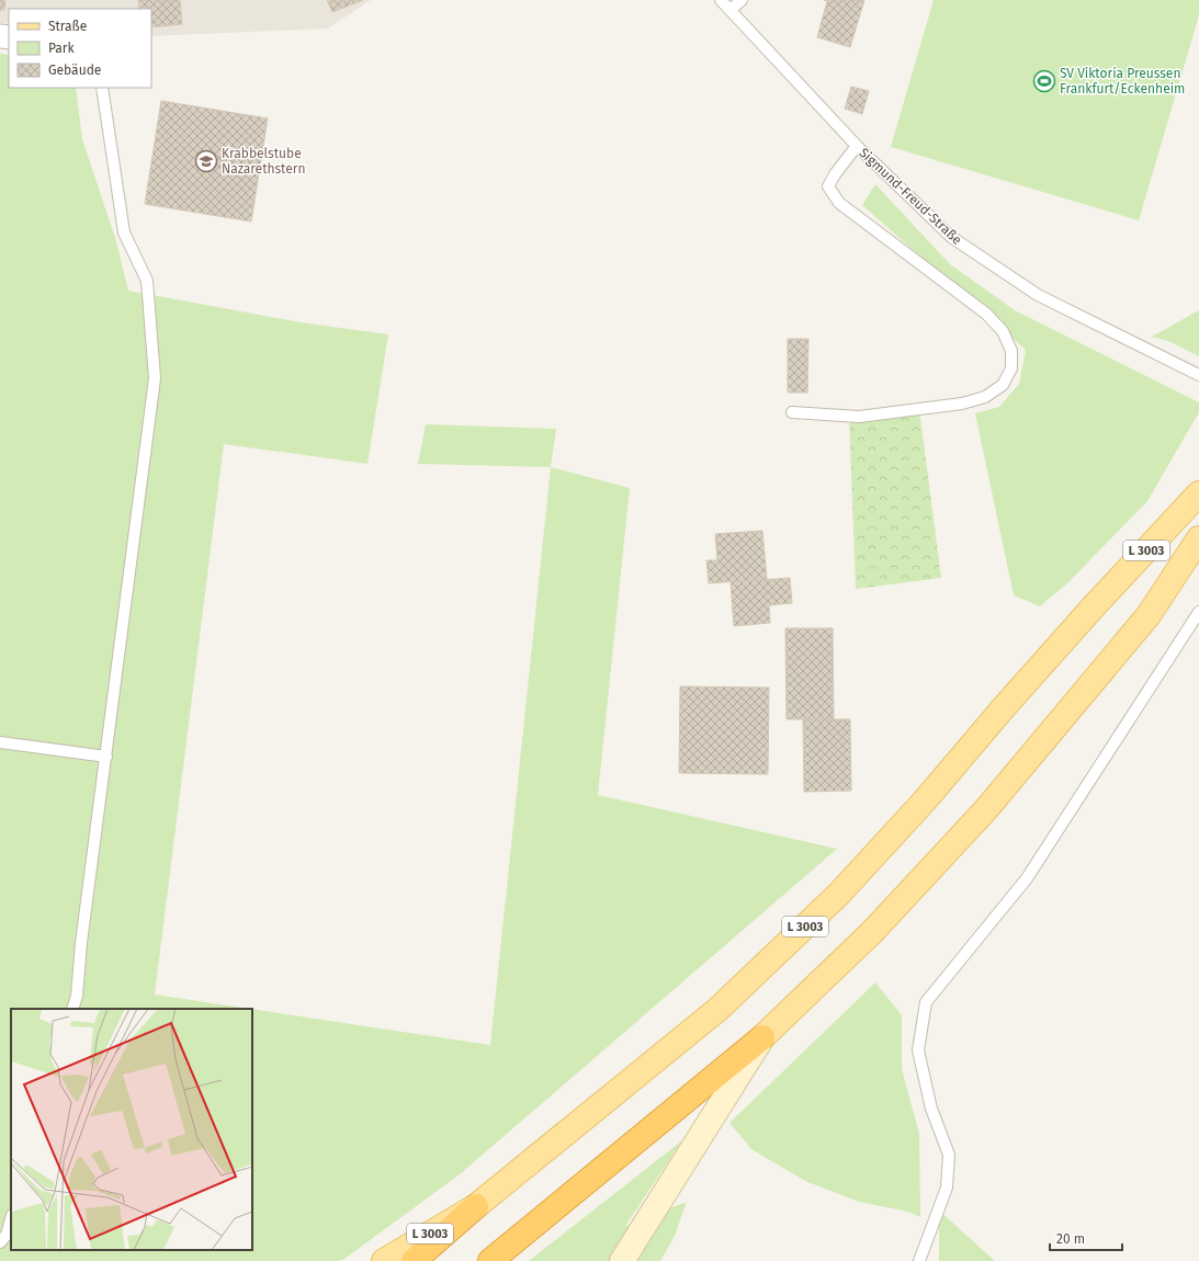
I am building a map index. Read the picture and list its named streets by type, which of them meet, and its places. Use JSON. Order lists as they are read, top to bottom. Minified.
{"streets":{"main road":["L 3003"],"lane":["Sigmund-Freud-Straße"]},"places":{"sports":["SV Viktoria Preussen Frankfurt/Eckenheim"],"school or university":["Krabbelstube Nazarethstern"]},"legend":["Straße","Park","Gebäude"],"scale_bar":"20 m"}
